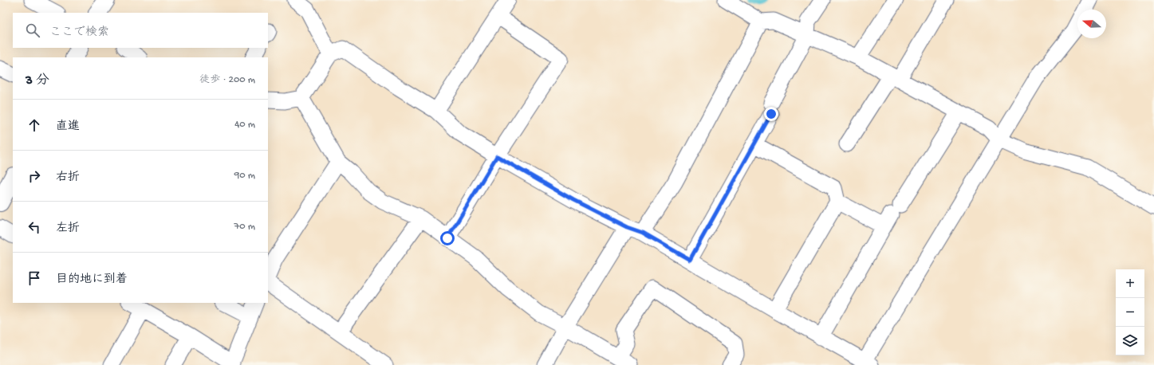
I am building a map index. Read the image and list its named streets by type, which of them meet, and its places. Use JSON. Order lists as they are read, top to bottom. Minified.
{"north":"left","page":{"search":"ここで検索","heading":["3 分","徒歩 · 200 m"],"list":[["直進","40 m"],["右折","90 m"],["左折","70 m"],"目的地に到着"],"map_buttons":["+","−"]}}
